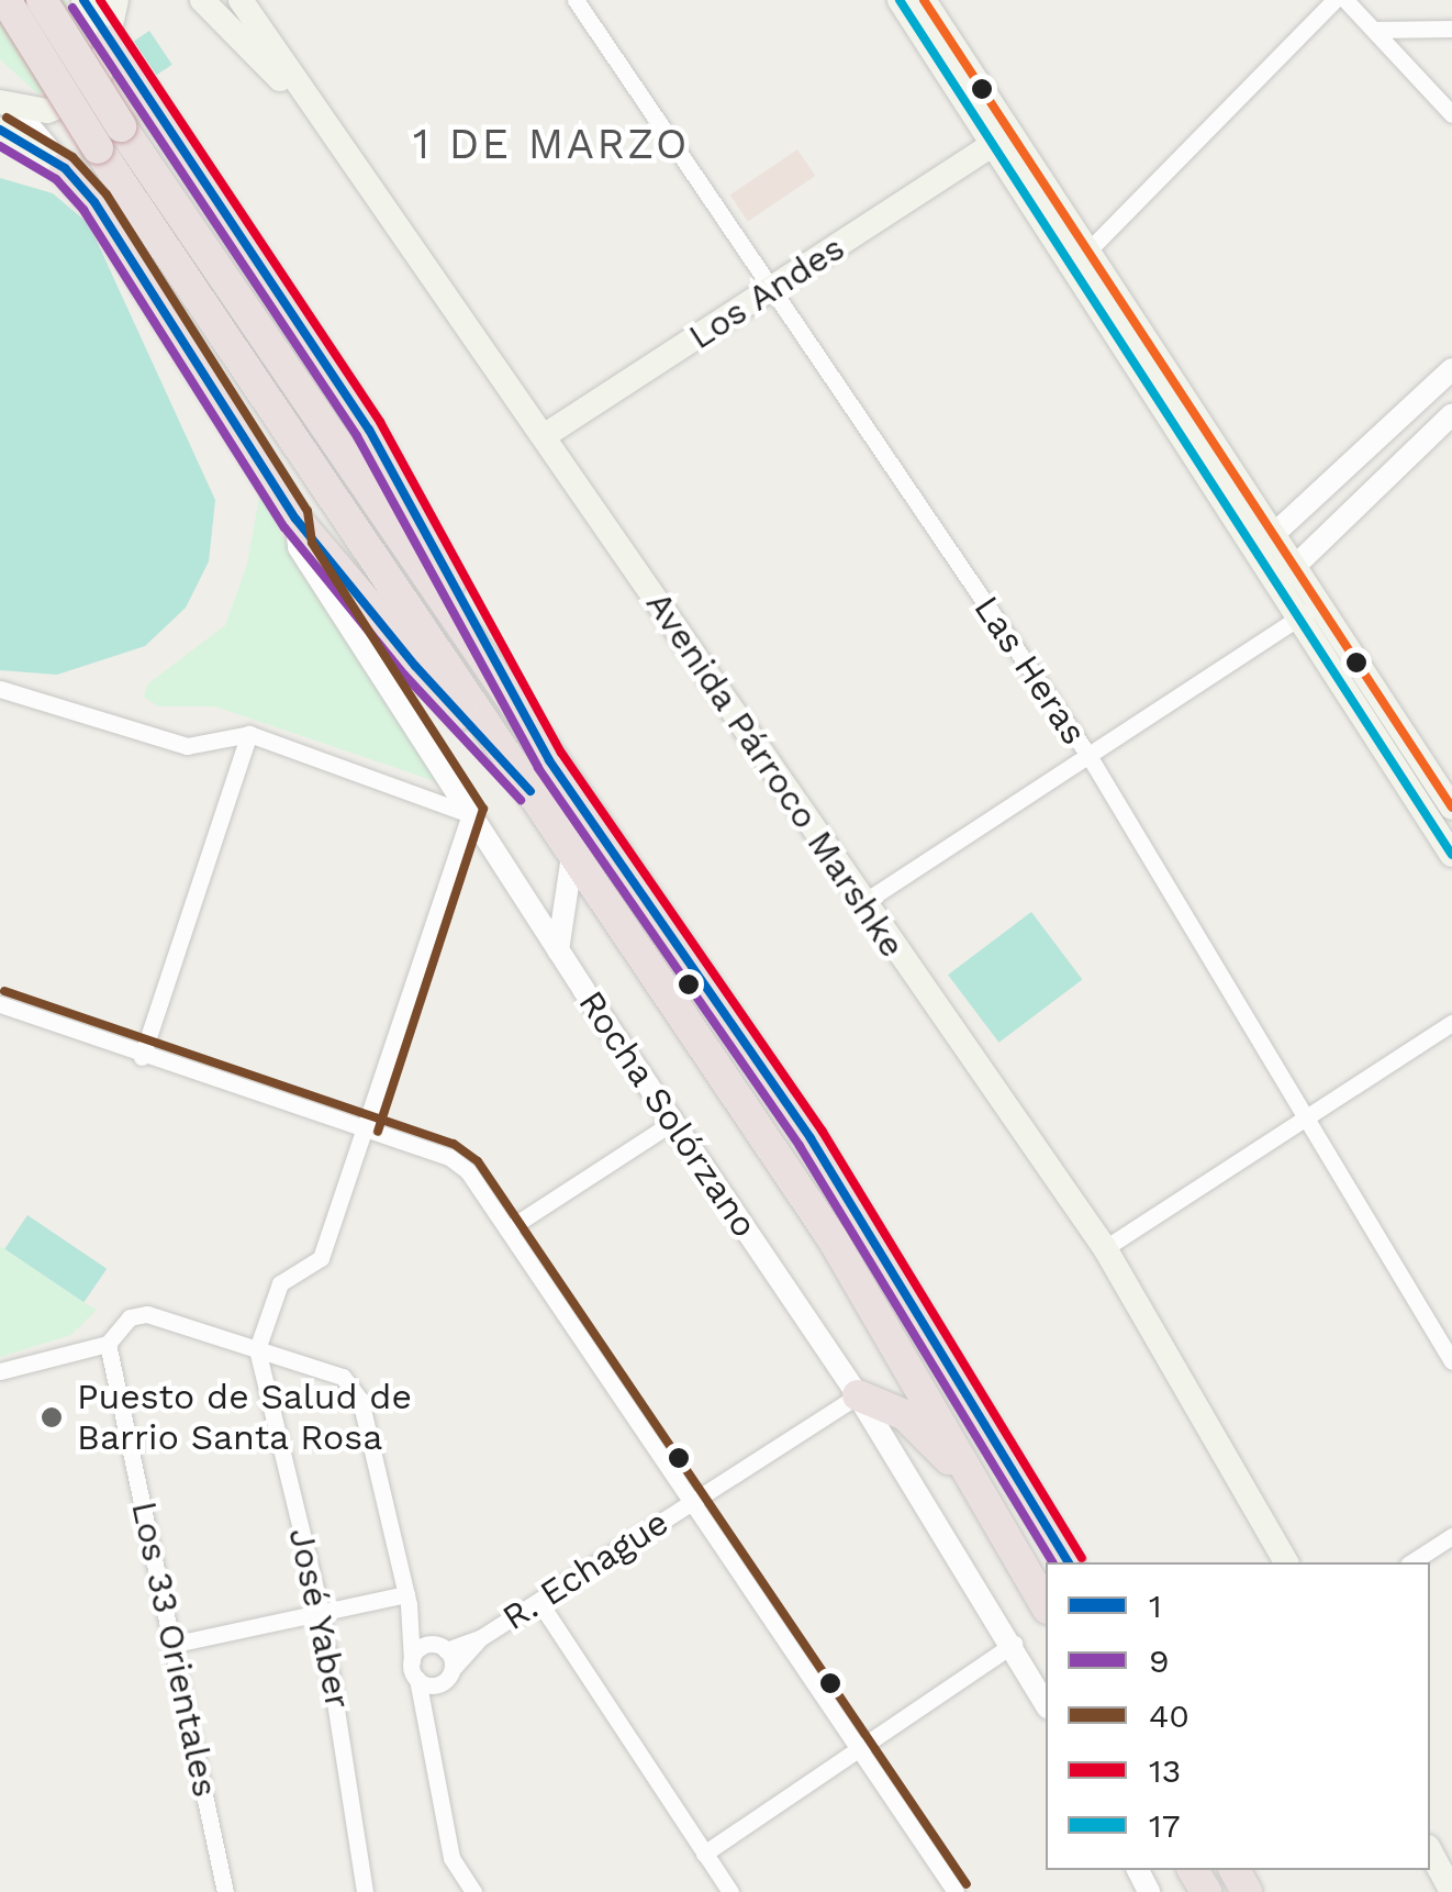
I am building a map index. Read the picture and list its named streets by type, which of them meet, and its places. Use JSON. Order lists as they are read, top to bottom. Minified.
{"streets":{"main road":["Los Andes","Avenida Párroco Marshke"],"street":["Las Heras","Rocha Solórzano","R. Echague","José Yaber","Los 33 Orientales"]},"crossings":[["Los Andes","Las Heras"],["Los Andes","Avenida Párroco Marshke"],["Rocha Solórzano","R. Echague"]],"districts":["1 DE MARZO"],"places":["Puesto de Salud de Barrio Santa Rosa"],"lines":["transit line 1","transit line 13","transit line 17","transit line 9","transit line 40"],"legend":["1","9","40","13","17"]}
